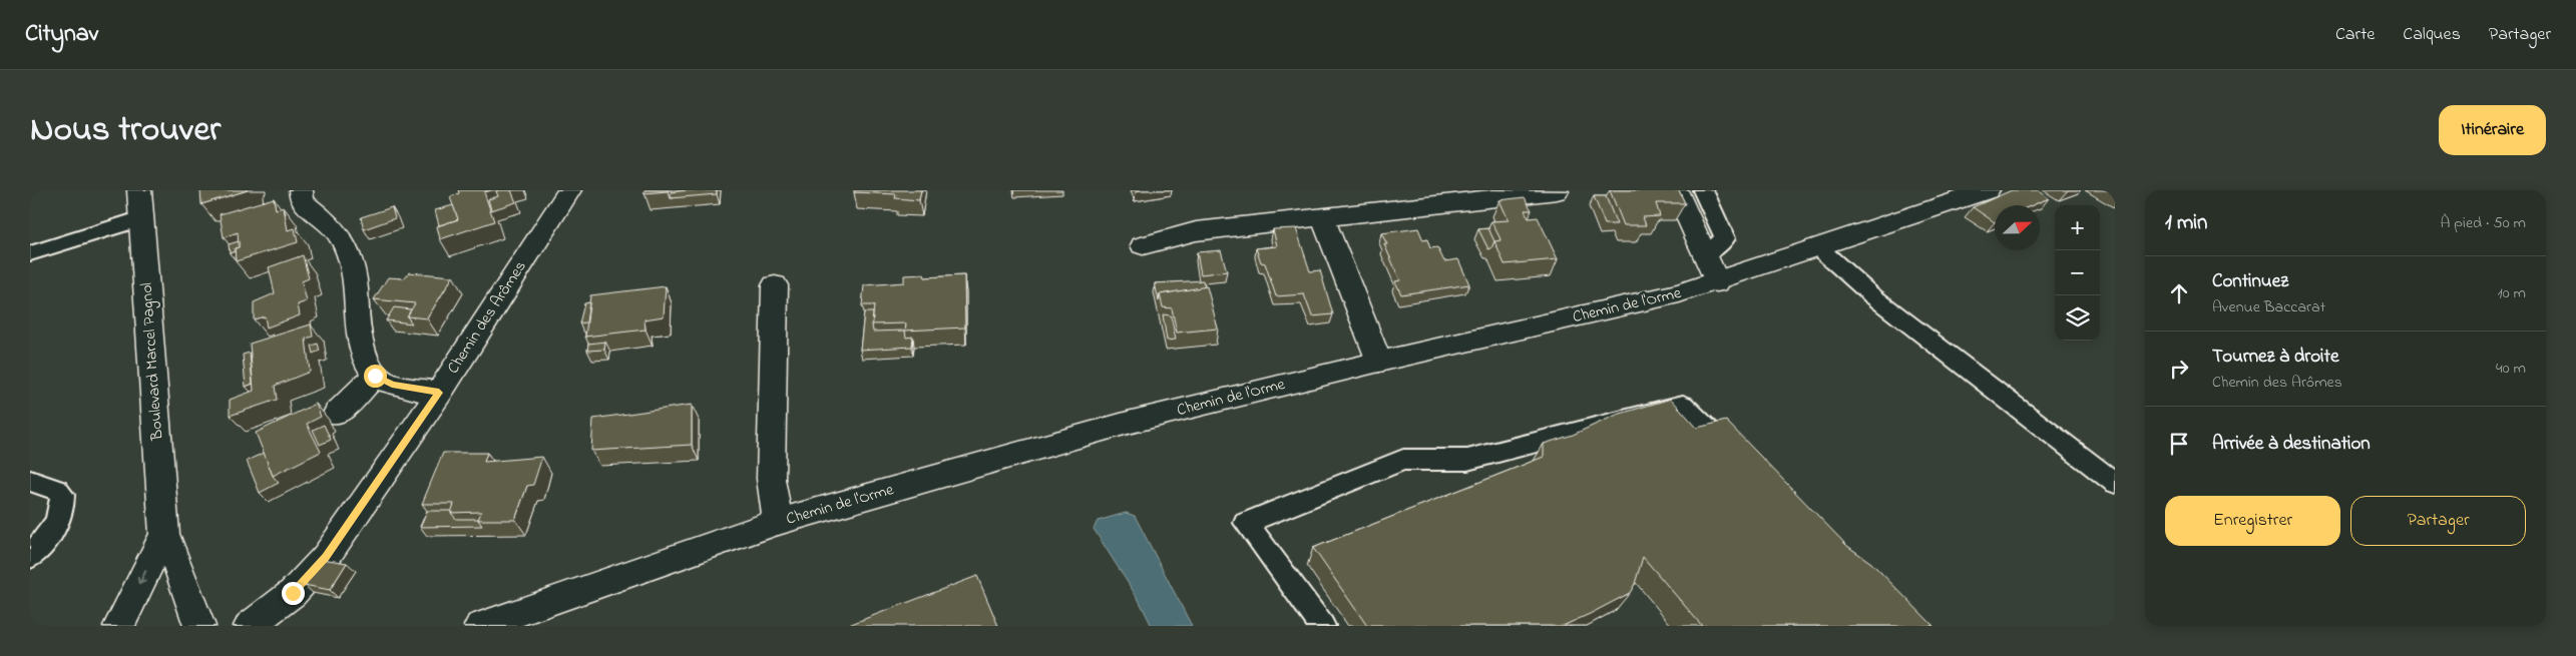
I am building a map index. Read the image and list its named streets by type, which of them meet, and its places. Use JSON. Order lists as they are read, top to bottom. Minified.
{"streets":{"street":["Chemin de l'Orme","Chemin des Arômes","Boulevard Marcel Pagnol"]},"north":"right","page":{"header":"Citynav","nav":["Carte","Calques","Partager"],"title":"Nous trouver","buttons":["Itinéraire",["Enregistrer","Partager"]],"heading":["1 min","À pied · 50 m"],"map_buttons":["+","−"],"list":[["Continuez","Avenue Baccarat","10 m"],["Tournez à droite","Chemin des Arômes","40 m"],"Arrivée à destination"]}}
